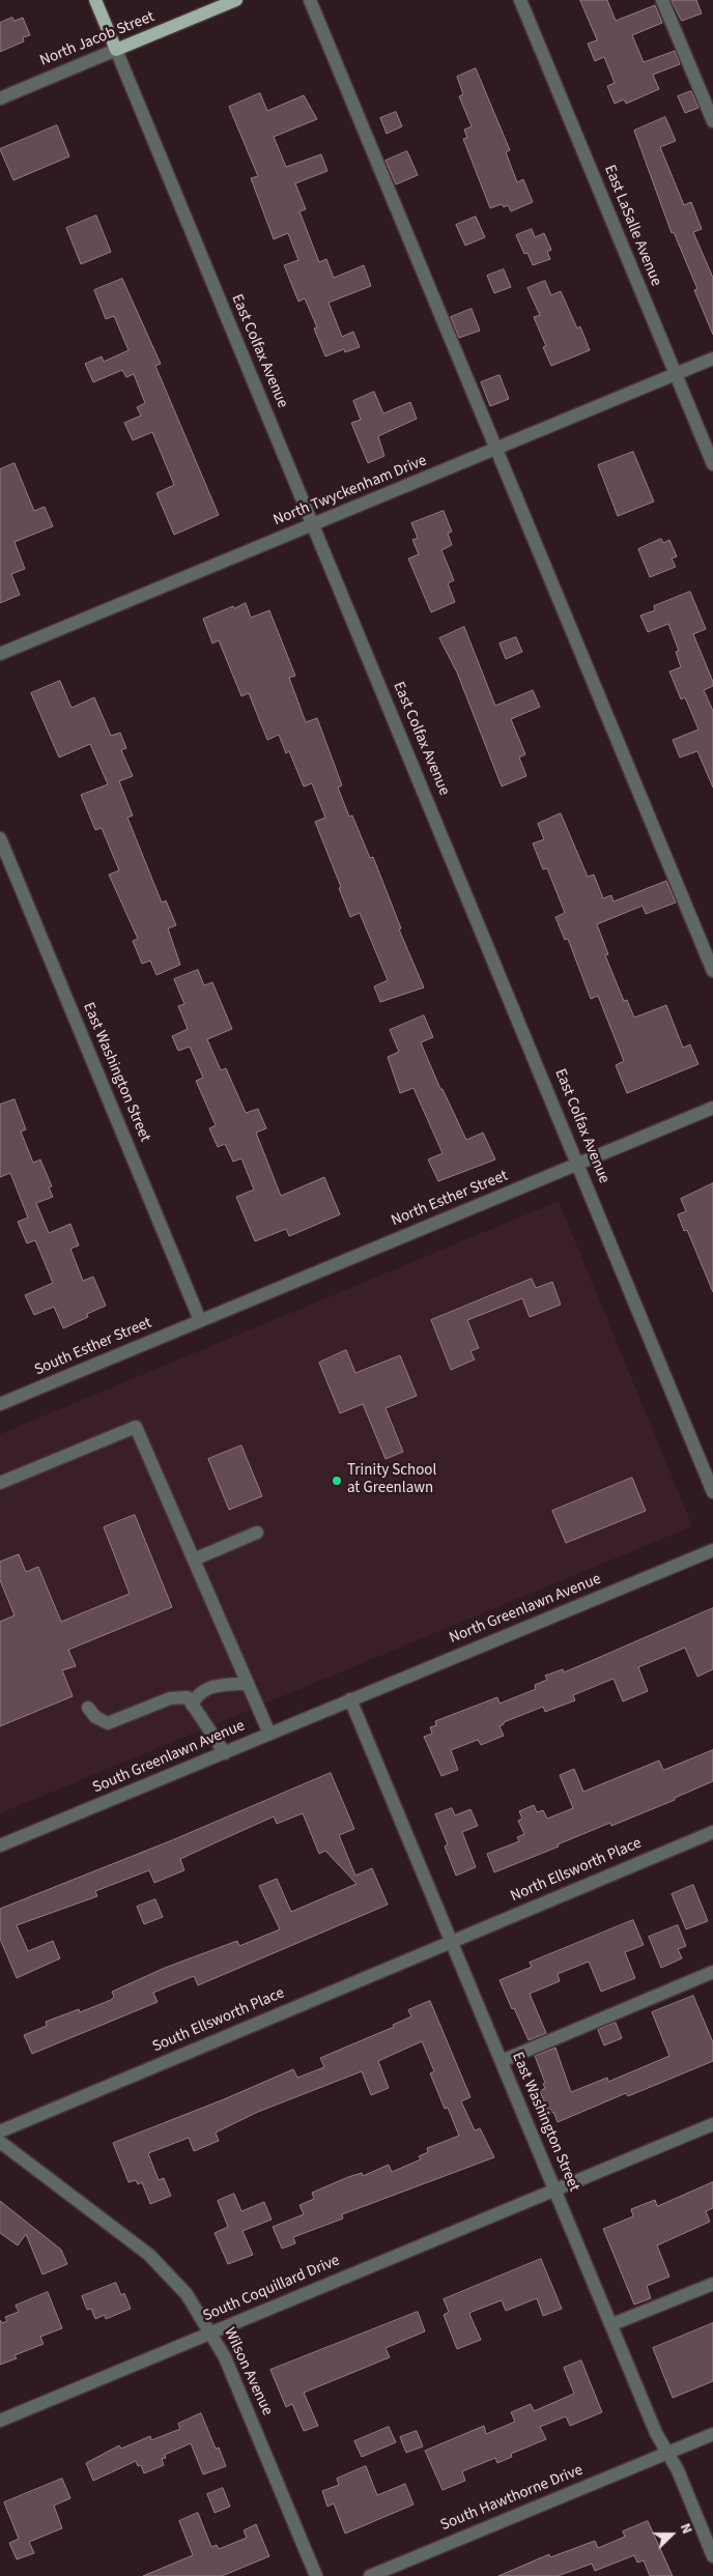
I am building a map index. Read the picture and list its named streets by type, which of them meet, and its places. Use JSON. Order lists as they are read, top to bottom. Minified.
{"streets":{"main road":["North Jacob Street","East Colfax Avenue"],"street":["East LaSalle Avenue","North Twyckenham Drive","East Washington Street","North Esther Street","South Esther Street","North Greenlawn Avenue","South Greenlawn Avenue","North Ellsworth Place","South Ellsworth Place","South Coquillard Drive","Wilson Avenue","South Hawthorne Drive"]},"crossings":[["North Jacob Street","East Colfax Avenue"],["East LaSalle Avenue","North Twyckenham Drive"],["East Colfax Avenue","North Twyckenham Drive"],["East Colfax Avenue","North Esther Street"],["East Washington Street","North Esther Street"],["East Washington Street","South Esther Street"],["East Washington Street","North Greenlawn Avenue"],["East Washington Street","South Greenlawn Avenue"],["East Washington Street","North Ellsworth Place"],["East Washington Street","South Ellsworth Place"],["East Washington Street","South Coquillard Drive"],["East Washington Street","South Hawthorne Drive"],["North Esther Street","South Esther Street"],["North Greenlawn Avenue","South Greenlawn Avenue"],["North Ellsworth Place","South Ellsworth Place"],["South Coquillard Drive","Wilson Avenue"]],"places":["Trinity School at Greenlawn"],"north":"right"}
